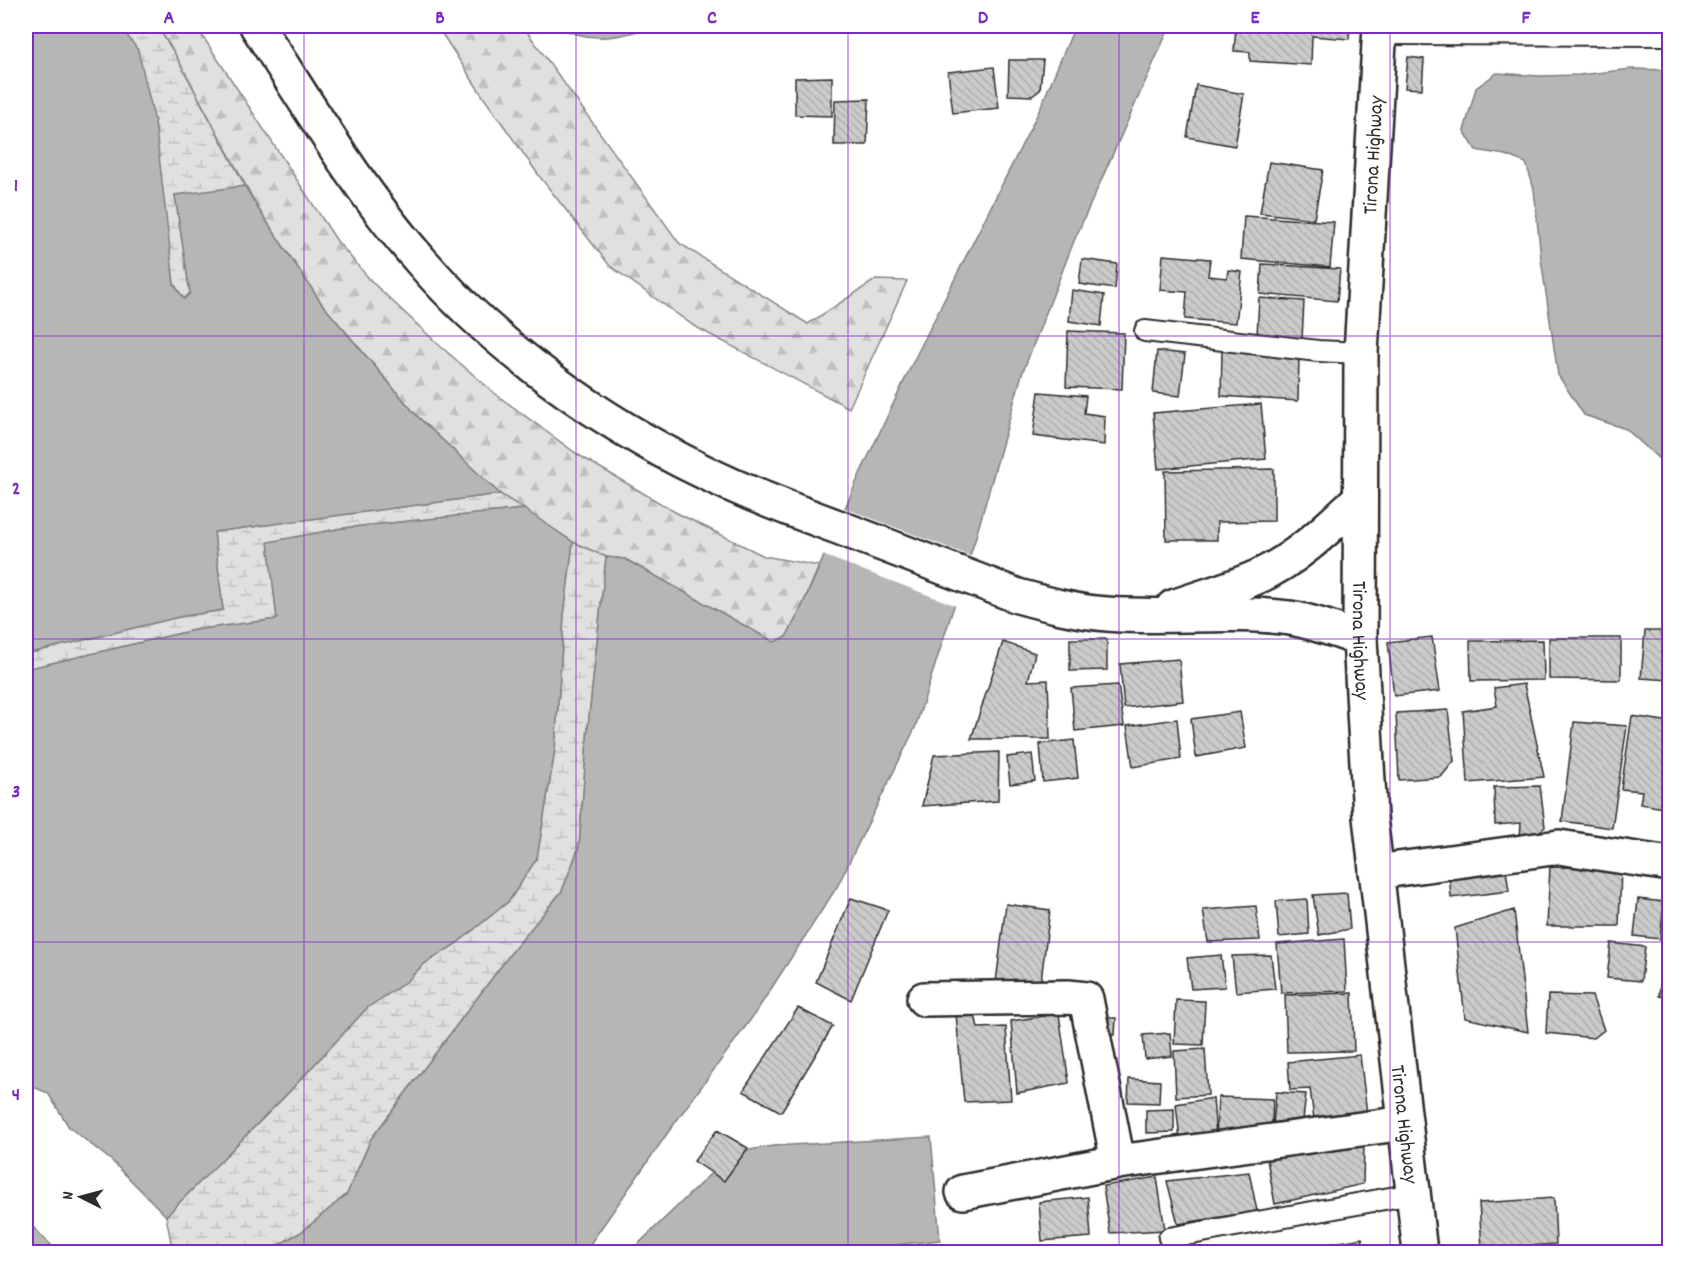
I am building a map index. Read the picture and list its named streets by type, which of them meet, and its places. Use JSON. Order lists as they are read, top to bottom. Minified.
{"streets":{"main road":["Tirona Highway"]},"north":"left","grid":{"columns":["A","B","C","D","E","F"],"rows":["1","2","3","4"]}}
